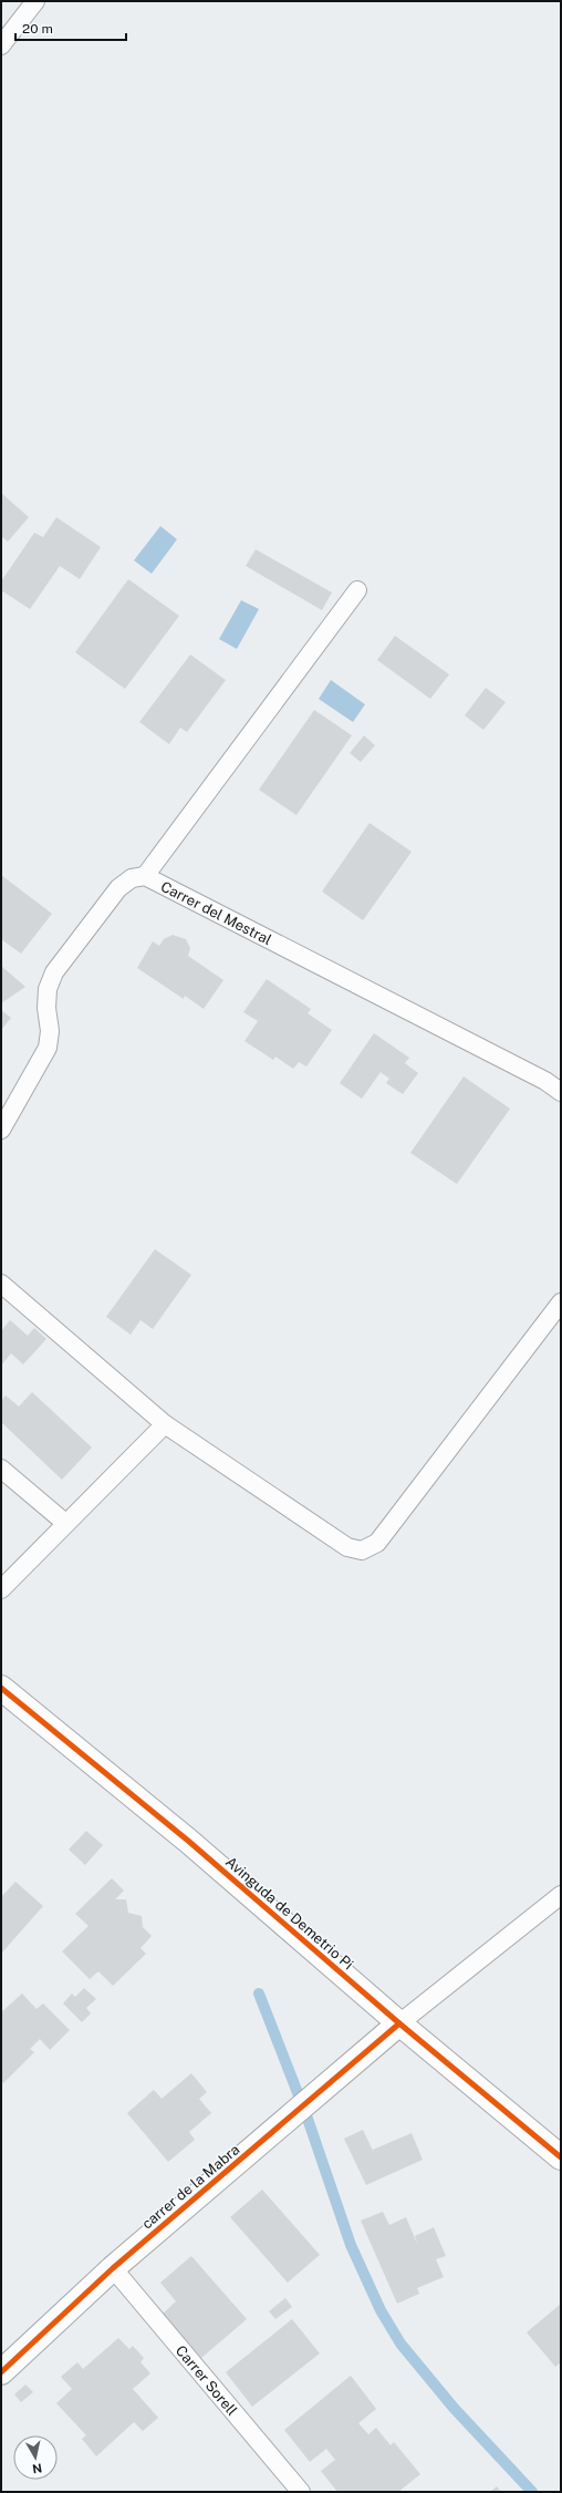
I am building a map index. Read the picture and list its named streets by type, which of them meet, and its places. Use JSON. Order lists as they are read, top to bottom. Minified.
{"streets":{"street":["Avinguda de Demetrio Pi","carrer de la Mabra"],"lane":["Carrer del Mestral","Carrer Sorell"]},"crossings":[["Avinguda de Demetrio Pi","carrer de la Mabra"],["carrer de la Mabra","Carrer Sorell"]],"scale_bar":"20 m","north":"bottom"}
